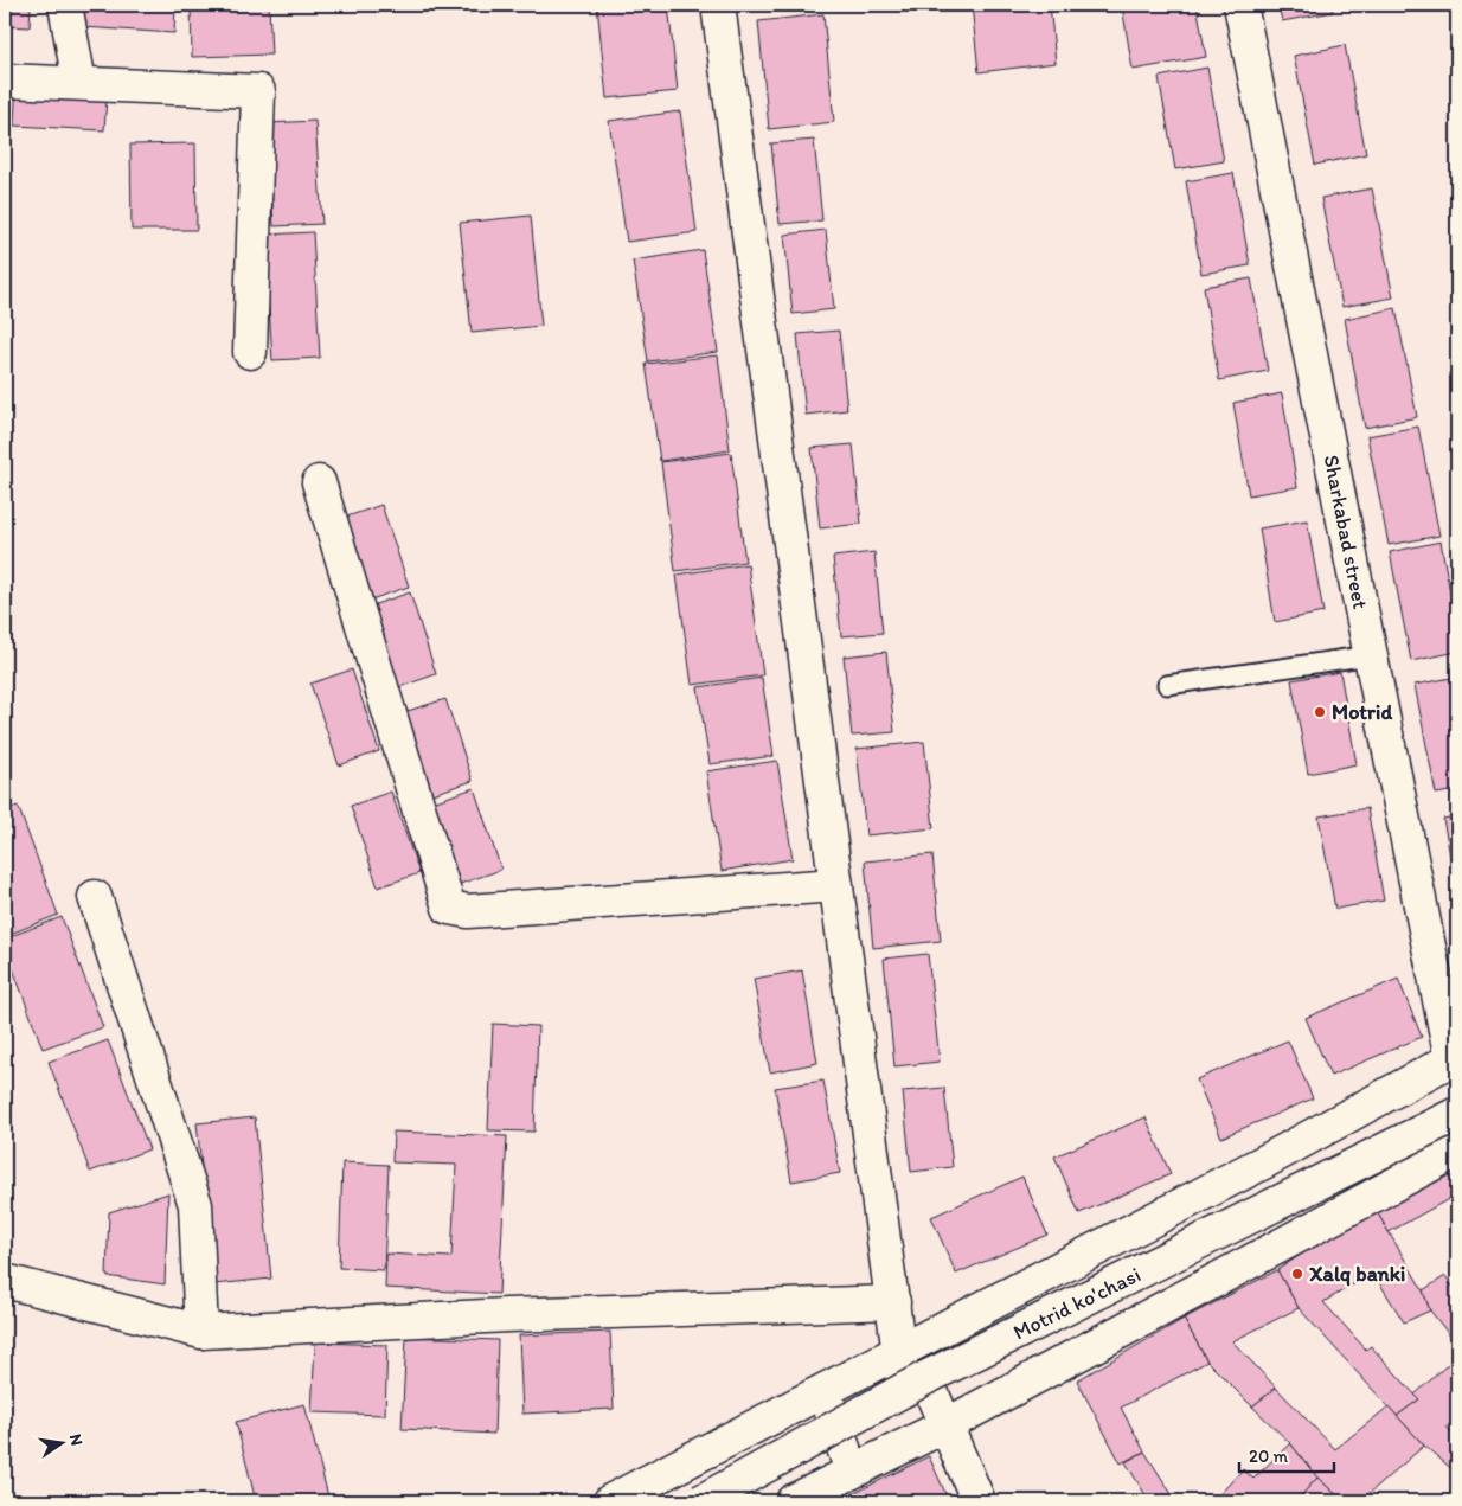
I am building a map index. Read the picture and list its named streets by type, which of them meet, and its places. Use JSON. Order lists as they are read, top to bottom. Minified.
{"streets":{"street":["Sharkabad street","Motrid ko'chasi"]},"places":["Motrid","Xalq banki"],"scale_bar":"20 m","north":"right"}
